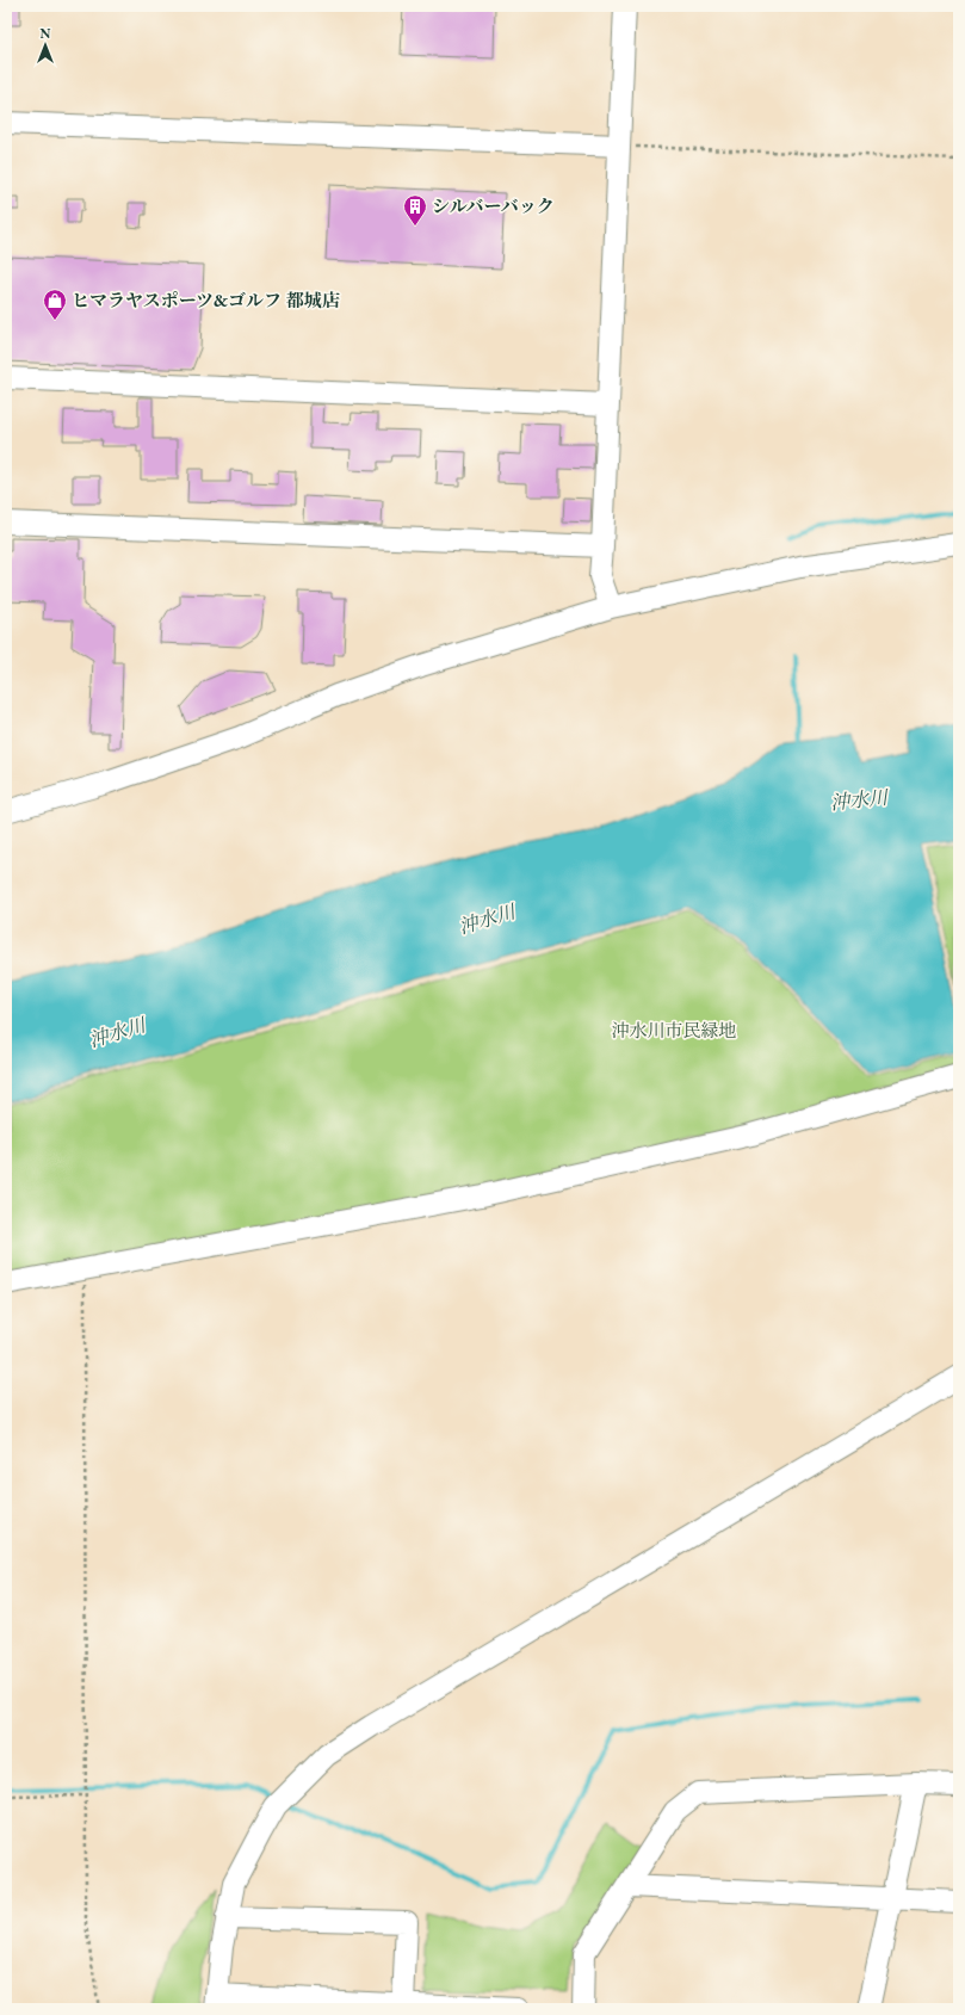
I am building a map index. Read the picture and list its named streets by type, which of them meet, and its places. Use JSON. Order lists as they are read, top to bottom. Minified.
{"water":["沖水川"],"parks":["沖水川市民緑地"],"places":{"building":["シルバーバック"],"shop":["ヒマラヤスポーツ&ゴルフ 都城店"]},"north":"top"}
